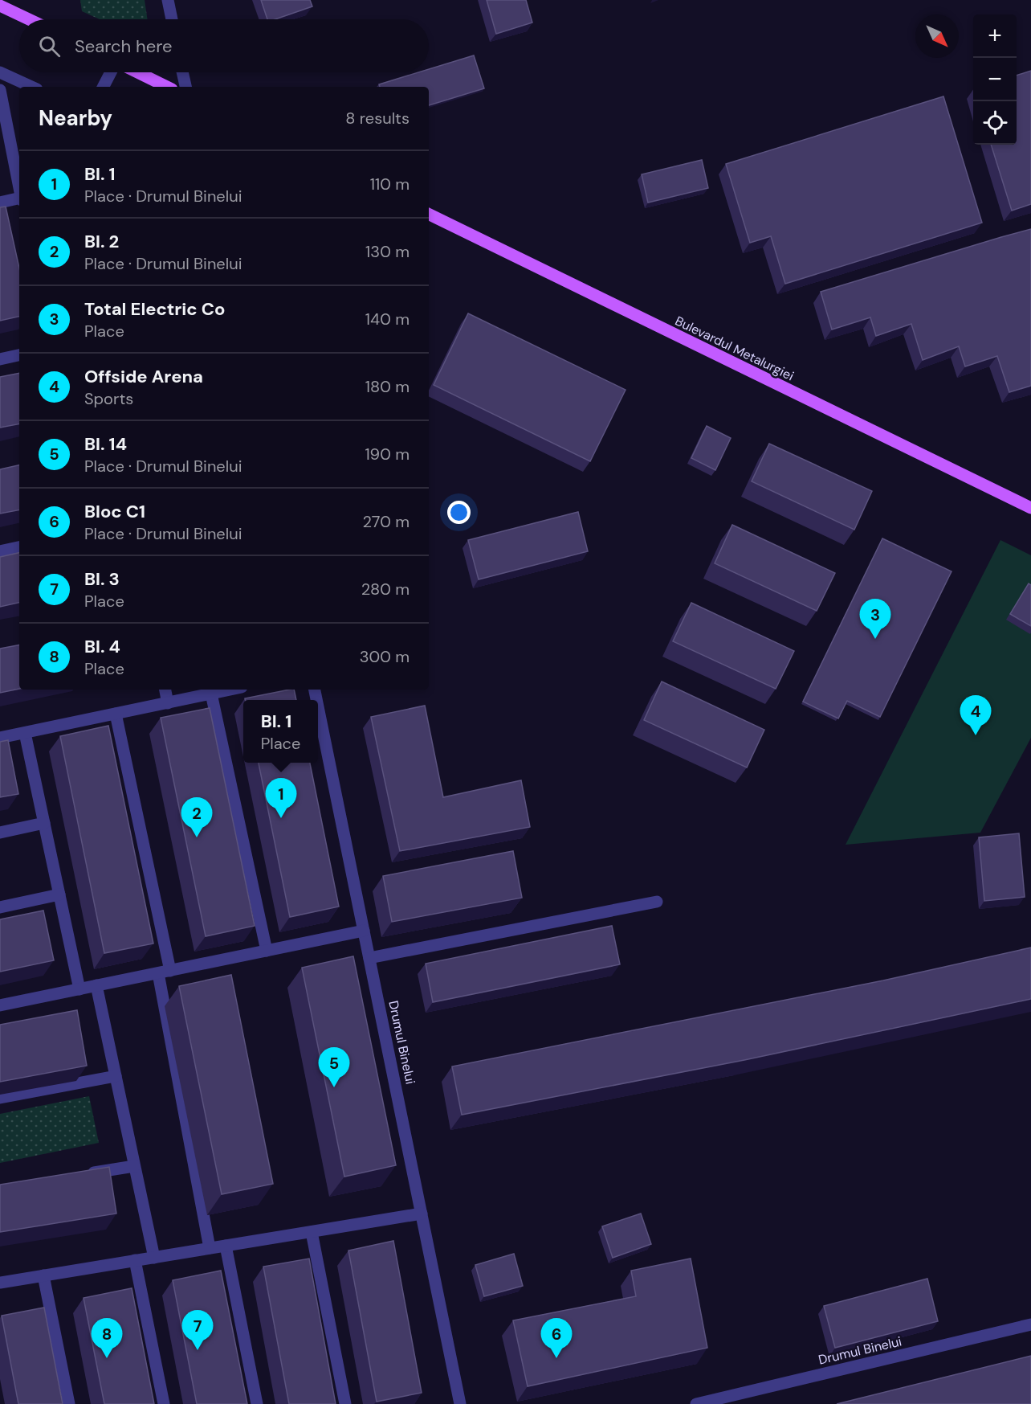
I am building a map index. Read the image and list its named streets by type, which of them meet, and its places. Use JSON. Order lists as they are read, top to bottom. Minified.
{"streets":{"main road":["Bulevardul Metalurgiei"],"street":["Drumul Binelui"]},"north":"bottom right","page":{"map_buttons":["+","−"],"search":"Search here","heading":["Nearby","8 results"],"list":[{"mark":"1","name":"Bl. 1","note":"Place · Drumul Binelui","value":"110 m"},{"mark":"2","name":"Bl. 2","note":"Place · Drumul Binelui","value":"130 m"},{"mark":"3","name":"Total Electric Co","note":"Place","value":"140 m"},{"mark":"4","name":"Offside Arena","note":"Sports","value":"180 m"},{"mark":"5","name":"Bl. 14","note":"Place · Drumul Binelui","value":"190 m"},{"mark":"6","name":"Bloc C1","note":"Place · Drumul Binelui","value":"270 m"},{"mark":"7","name":"Bl. 3","note":"Place","value":"280 m"},{"mark":"8","name":"Bl. 4","note":"Place","value":"300 m"}],"pins":["3","4","1","2","5","7","6","8"],"popup":["Bl. 1","Place"]}}
